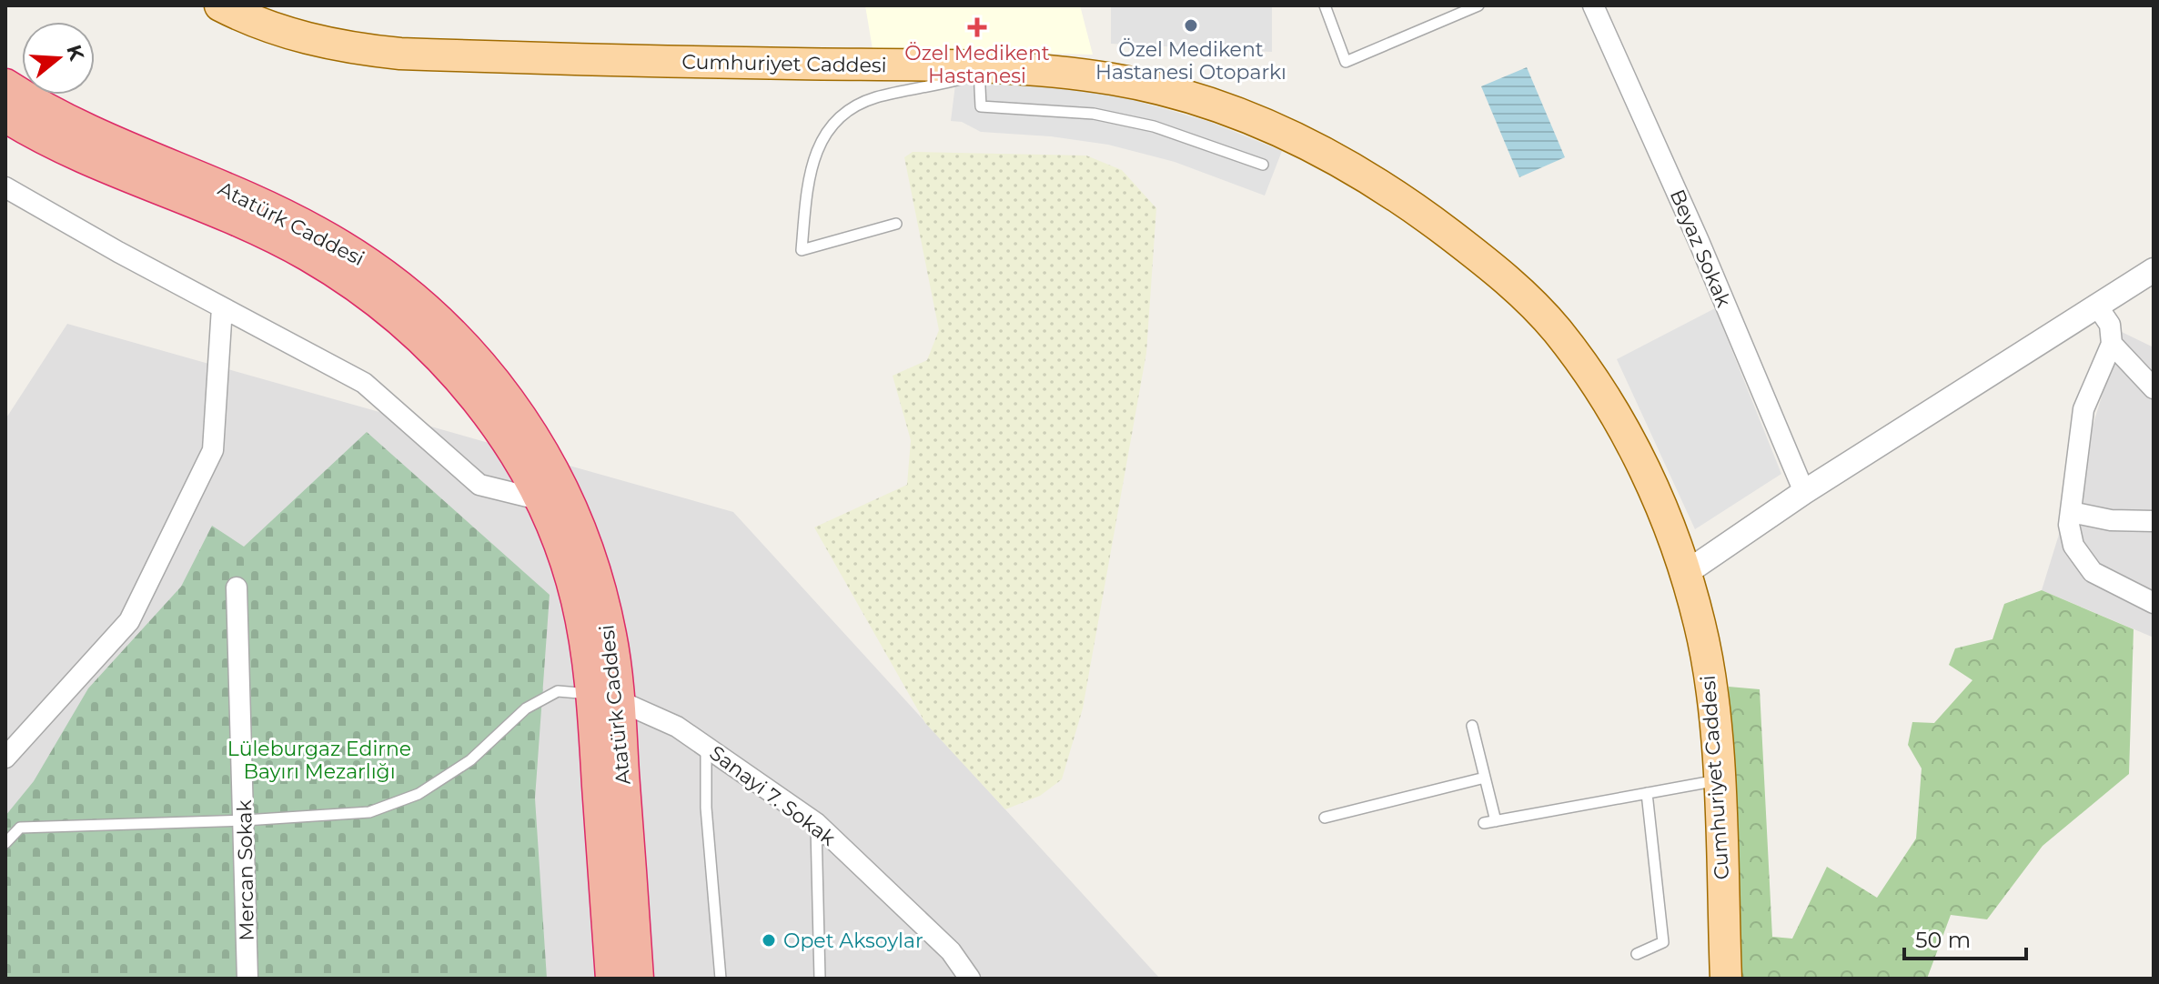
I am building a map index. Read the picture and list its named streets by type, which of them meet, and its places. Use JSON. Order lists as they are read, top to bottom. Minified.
{"streets":{"highway":["Atatürk Caddesi"],"main road":["Cumhuriyet Caddesi"],"street":["Beyaz Sokak","Sanayi 7. Sokak","Mercan Sokak"]},"crossings":[["Atatürk Caddesi","Sanayi 7. Sokak"]],"parks":["Lüleburgaz Edirne Bayırı Mezarlığı"],"places":{"other":["Özel Medikent Hastanesi Otoparkı","Opet Aksoylar"],"health":["Özel Medikent Hastanesi"]},"scale_bar":"50 m","north":"right"}
